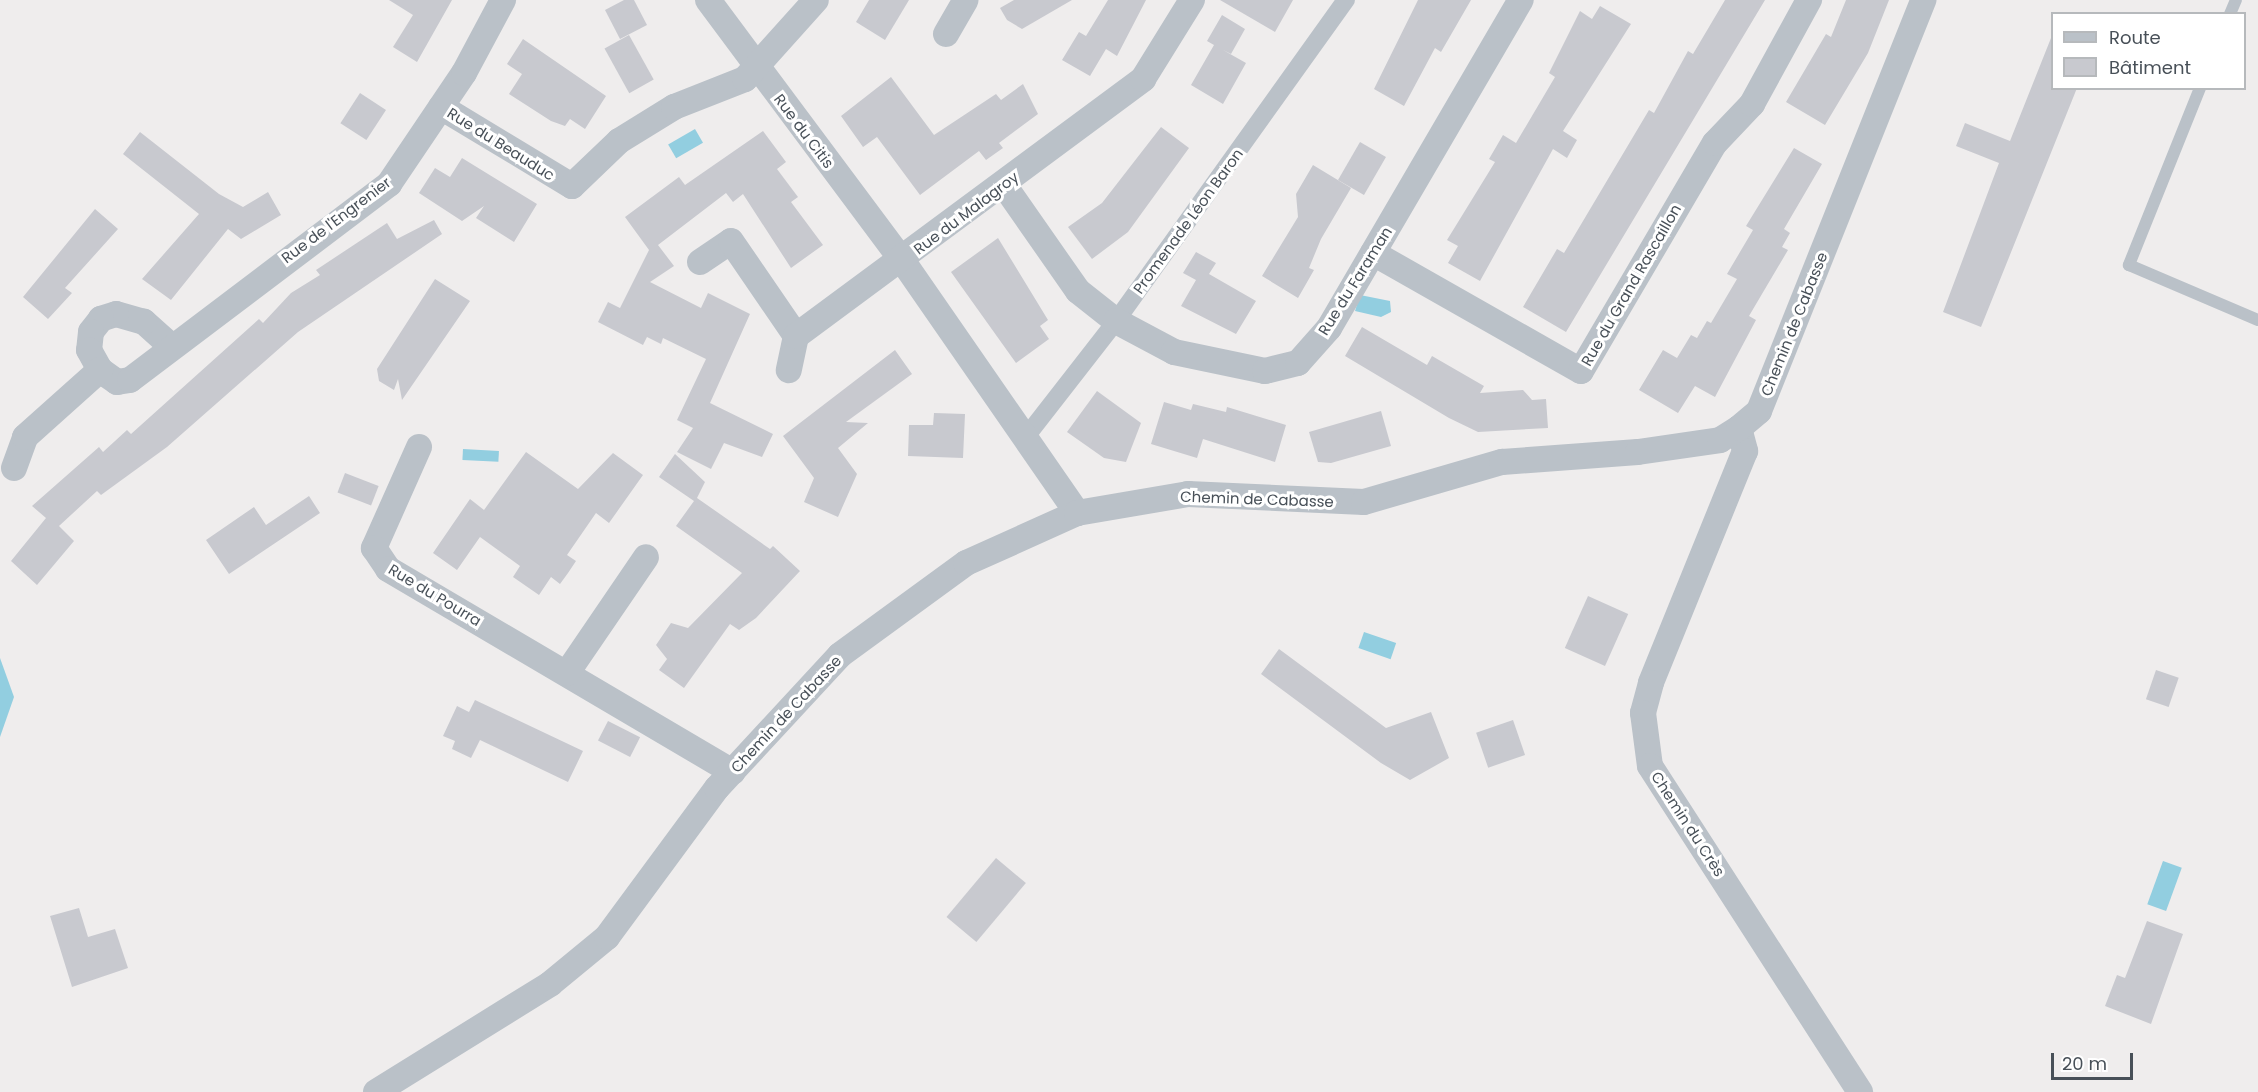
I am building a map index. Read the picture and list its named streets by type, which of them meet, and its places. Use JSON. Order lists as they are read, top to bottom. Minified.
{"streets":{"street":["Rue du Citis","Rue du Beauduc","Rue du Malagroy","Rue de l'Engrenier","Promenade Léon Baron","Rue du Faraman","Rue du Grand Rascaillon","Chemin de Cabasse","Rue du Pourra","Chemin du Crès"]},"crossings":[["Rue du Citis","Rue du Beauduc"],["Rue du Citis","Rue du Malagroy"],["Rue du Beauduc","Rue de l'Engrenier"],["Rue du Malagroy","Promenade Léon Baron"],["Rue du Malagroy","Rue du Faraman"],["Rue du Malagroy","Chemin de Cabasse"],["Promenade Léon Baron","Rue du Faraman"],["Rue du Faraman","Rue du Grand Rascaillon"],["Chemin de Cabasse","Rue du Pourra"],["Chemin de Cabasse","Chemin du Crès"]],"legend":["Route","Bâtiment"],"scale_bar":"20 m"}
